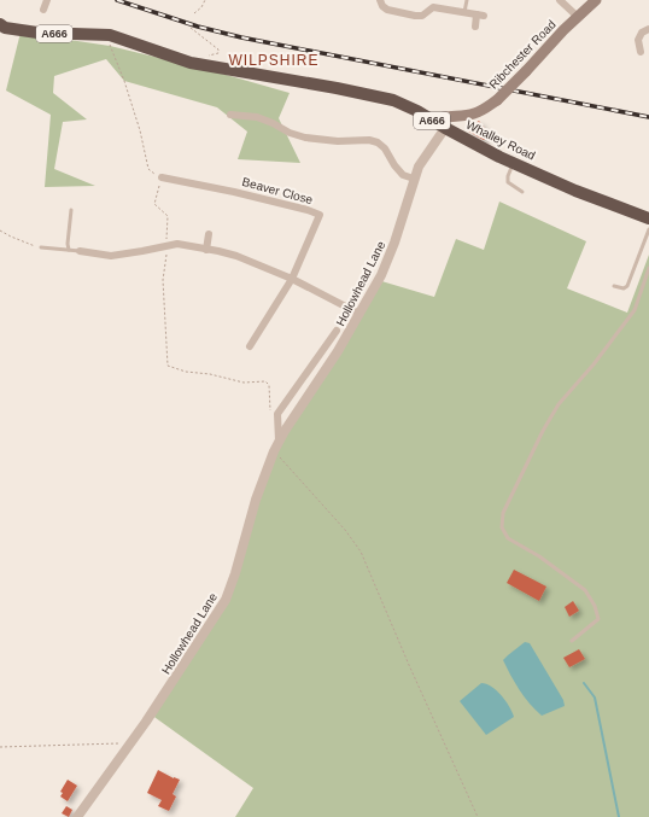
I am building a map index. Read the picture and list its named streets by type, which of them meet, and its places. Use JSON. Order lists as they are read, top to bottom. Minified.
{"streets":{"highway":["A666","Whalley Road"],"main road":["Ribchester Road"],"street":["Beaver Close","Hollowhead Lane"]},"crossings":[["Ribchester Road","Whalley Road"],["Whalley Road","Hollowhead Lane"]],"districts":["WILPSHIRE"]}
